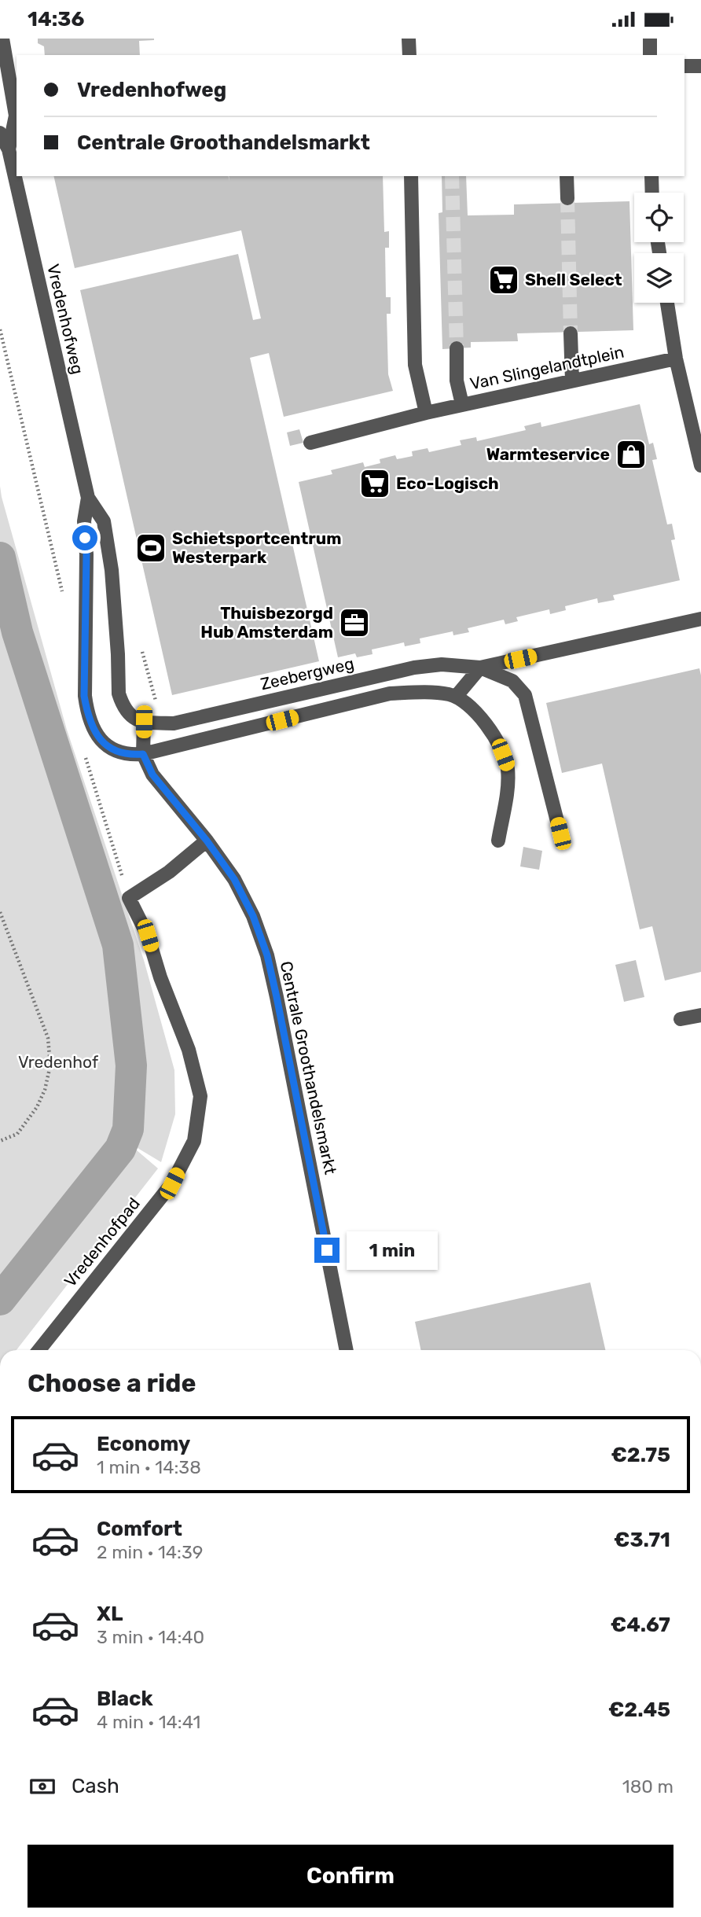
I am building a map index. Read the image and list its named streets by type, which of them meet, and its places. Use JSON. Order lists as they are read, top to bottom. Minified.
{"streets":{"street":["Vredenhofweg","Van Slingelandtplein","Zeebergweg","Centrale Groothandelsmarkt","Vredenhofpad"]},"crossings":[["Vredenhofweg","Zeebergweg"],["Vredenhofweg","Centrale Groothandelsmarkt"],["Zeebergweg","Centrale Groothandelsmarkt"],["Centrale Groothandelsmarkt","Vredenhofpad"]],"parks":["Vredenhof"],"places":{"supermarket":["Shell Select","Eco-Logisch"],"shop":["Warmteservice"],"sports":["Schietsportcentrum Westerpark"],"office":["Thuisbezorgd Hub Amsterdam"]},"page":{"status":"14:36","banner":["Vredenhofweg","Centrale Groothandelsmarkt"],"bubble":"1 min","heading":"Choose a ride","list":[{"name":"Economy","note":"1 min · 14:38","value":"€2.75"},{"name":"Comfort","note":"2 min · 14:39","value":"€3.71"},{"name":"XL","note":"3 min · 14:40","value":"€4.67"},{"name":"Black","note":"4 min · 14:41","value":"€2.45"}],"pay":["Cash","180 m"],"buttons":"Confirm"}}
